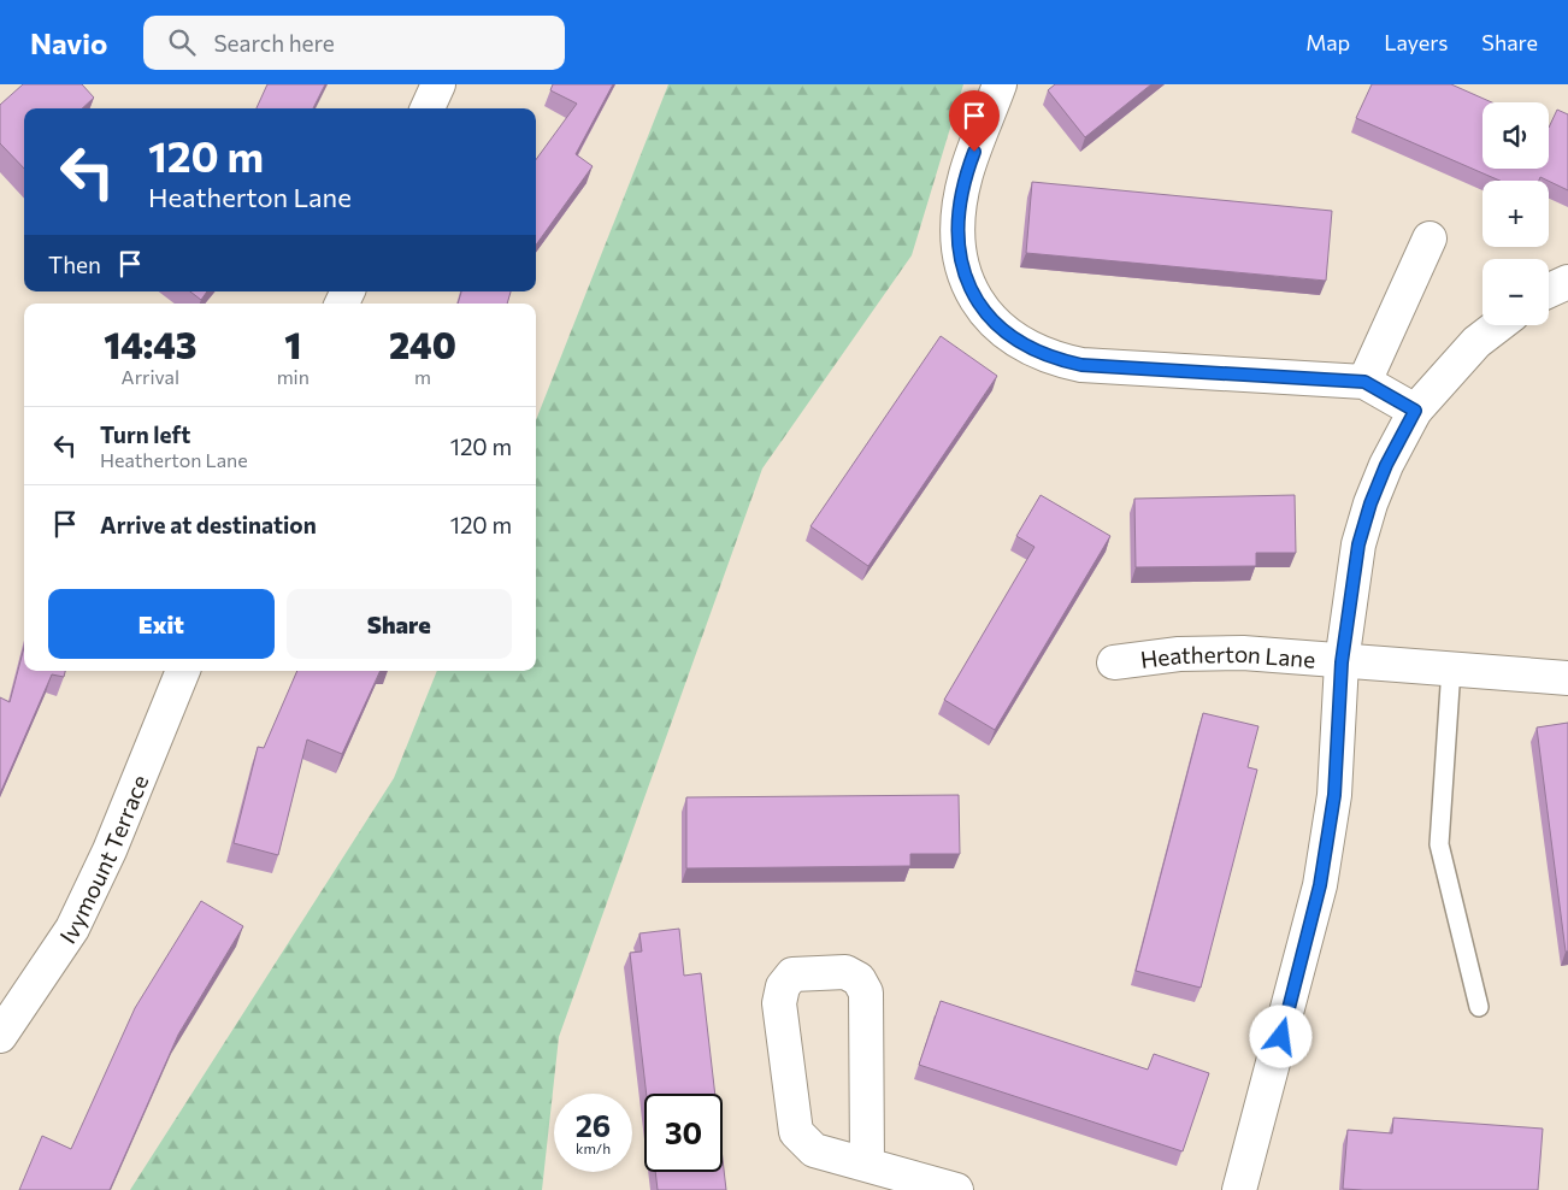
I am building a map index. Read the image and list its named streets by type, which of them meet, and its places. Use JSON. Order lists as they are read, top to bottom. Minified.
{"streets":{"street":["Heatherton Lane","Ivymount Terrace"]},"page":{"header":"Navio","search":"Search here","nav":["Map","Layers","Share"],"map_buttons":["+","−"],"turn":["120 m","Heatherton Lane"],"then":"Then","eta":["14:43","Arrival","1","min","240","m"],"list":[{"name":"Turn left","note":"Heatherton Lane","value":"120 m"},{"name":"Arrive at destination","value":"120 m"}],"buttons":["Exit","Share"],"speed":"26 km/h","limit":"30"}}
